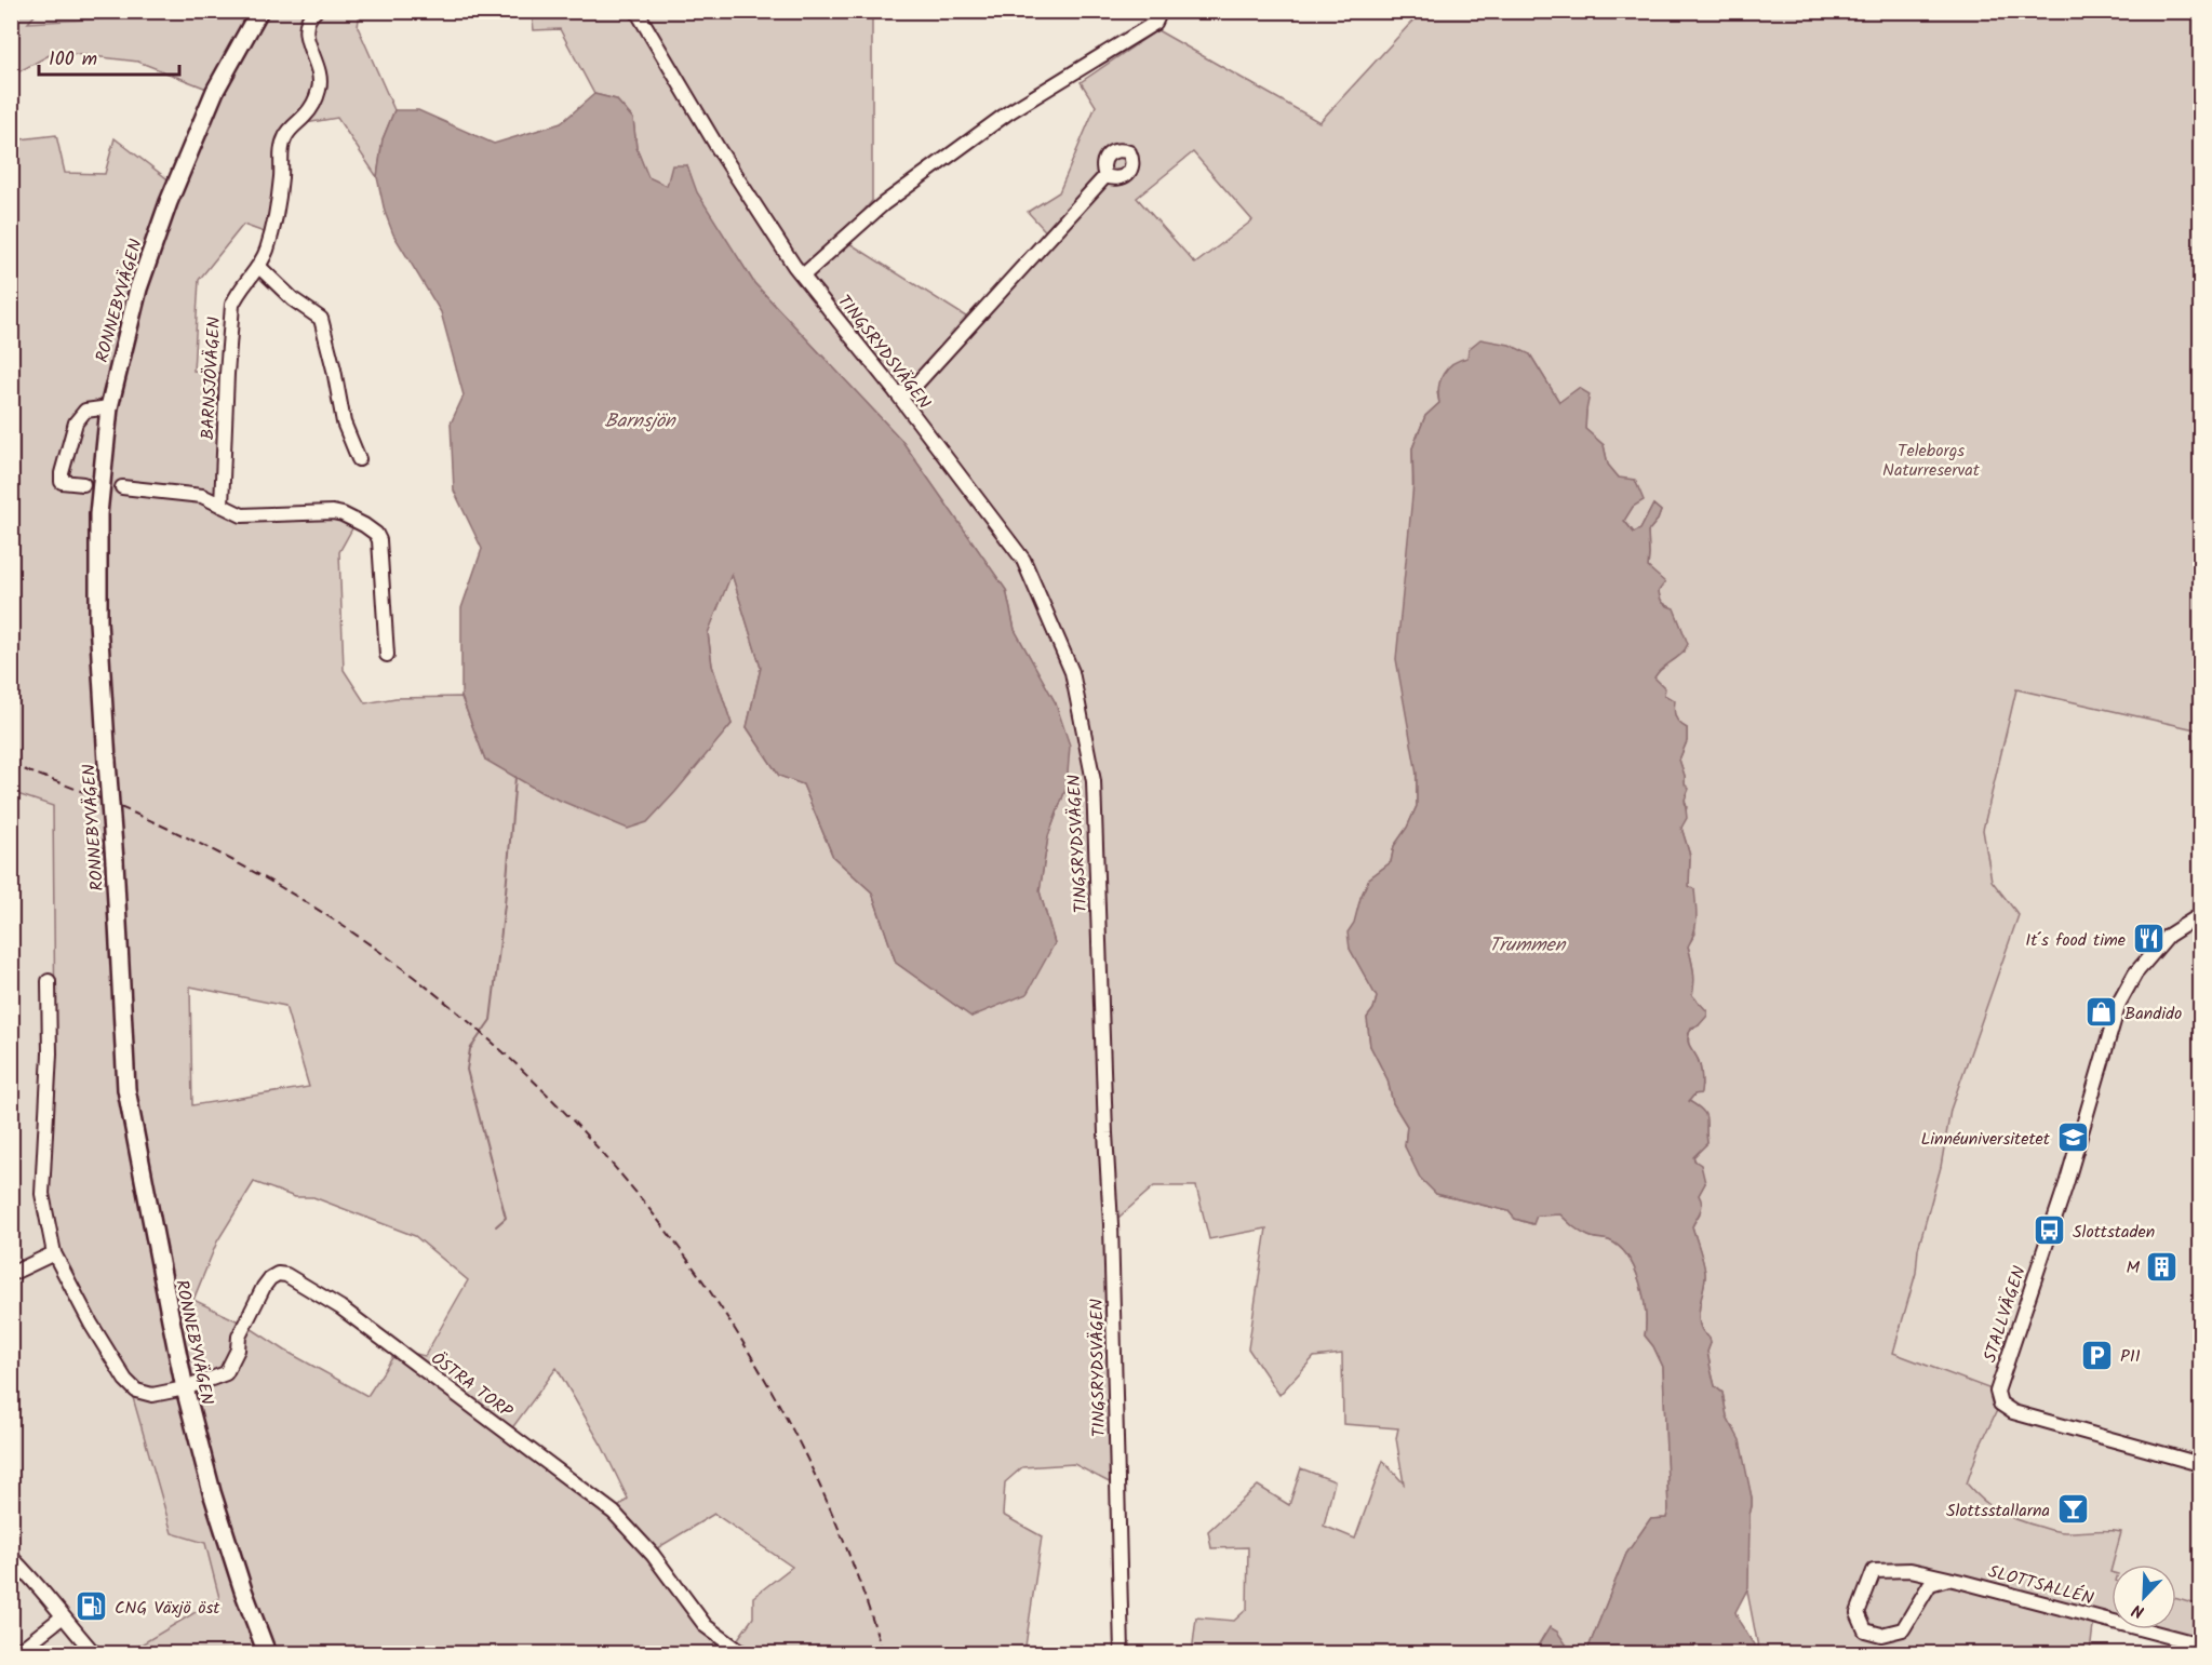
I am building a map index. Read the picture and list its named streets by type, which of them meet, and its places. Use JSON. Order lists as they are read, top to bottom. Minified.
{"streets":{"main road":["RONNEBYVÄGEN"],"street":["TINGSRYDSVÄGEN","BARNSJÖVÄGEN","STALLVÄGEN","ÖSTRA TORP","SLOTTSALLÉN"]},"crossings":[["RONNEBYVÄGEN","ÖSTRA TORP"]],"water":["Barnsjön","Trummen"],"parks":["Teleborgs Naturreservat"],"places":{"restaurant":["It´s food time"],"shop":["Bandido"],"school or university":["Linnéuniversitetet"],"bus stop":["Slottstaden"],"building":["M"],"parking":["P11"],"bar":["Slottsstallarna"],"fuel station":["CNG Växjö öst"]},"scale_bar":"100 m","north":"bottom left"}
